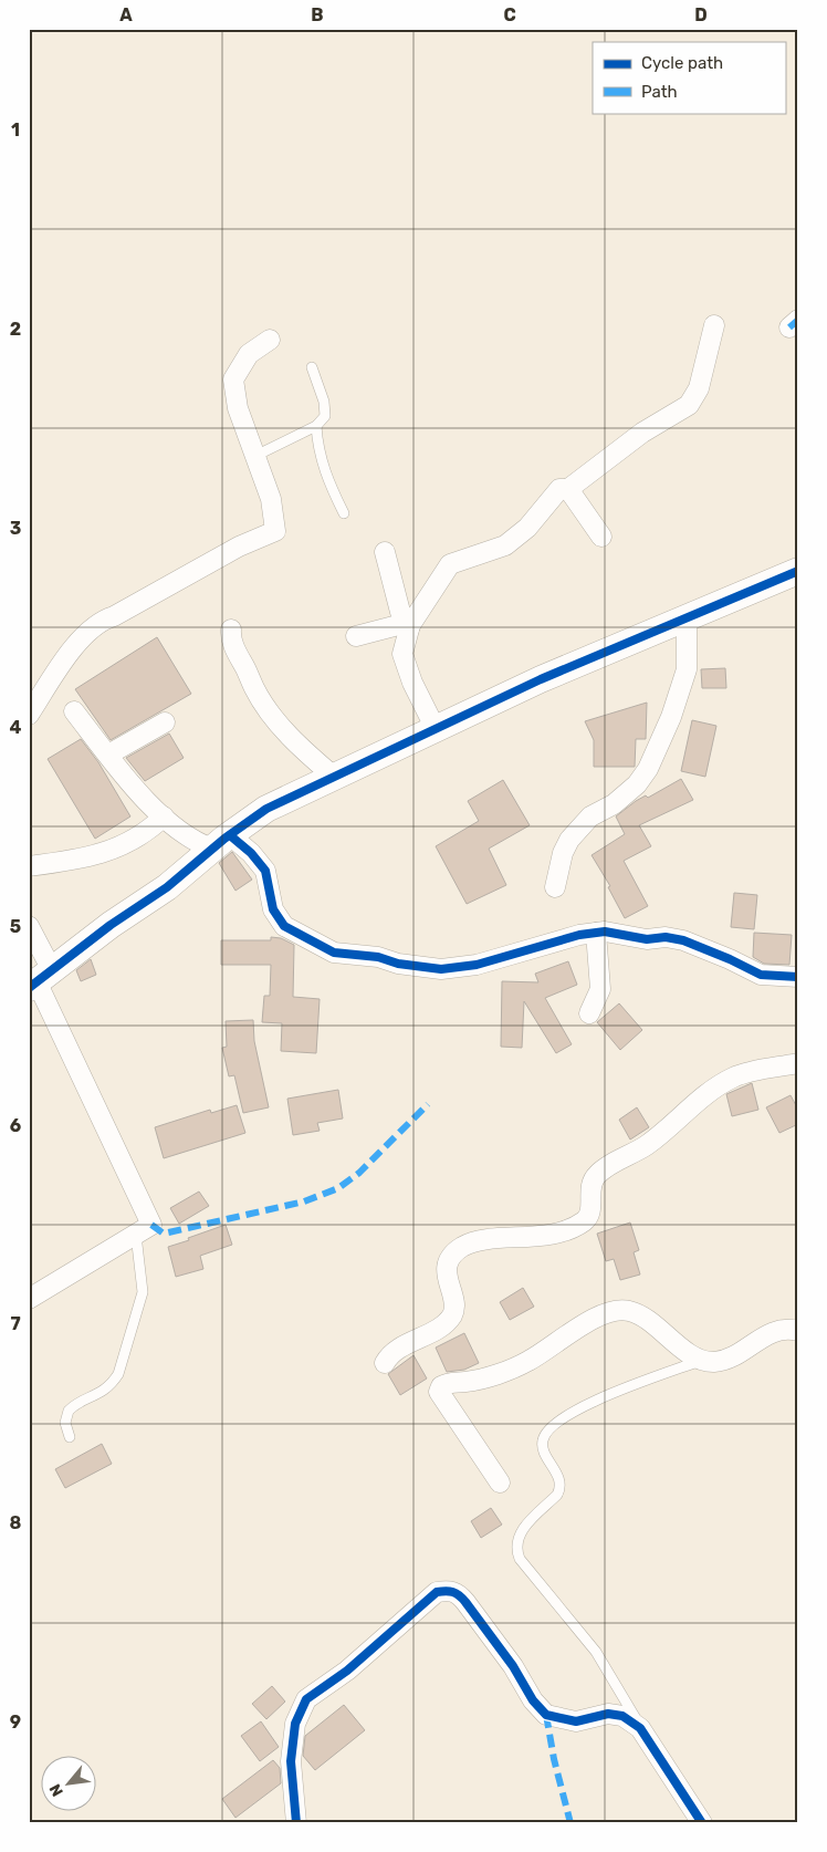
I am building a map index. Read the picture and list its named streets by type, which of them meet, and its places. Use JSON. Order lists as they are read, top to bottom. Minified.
{"legend":["Cycle path","Path"],"north":"bottom left","grid":{"columns":["A","B","C","D"],"rows":["1","2","3","4","5","6","7","8","9"]}}
